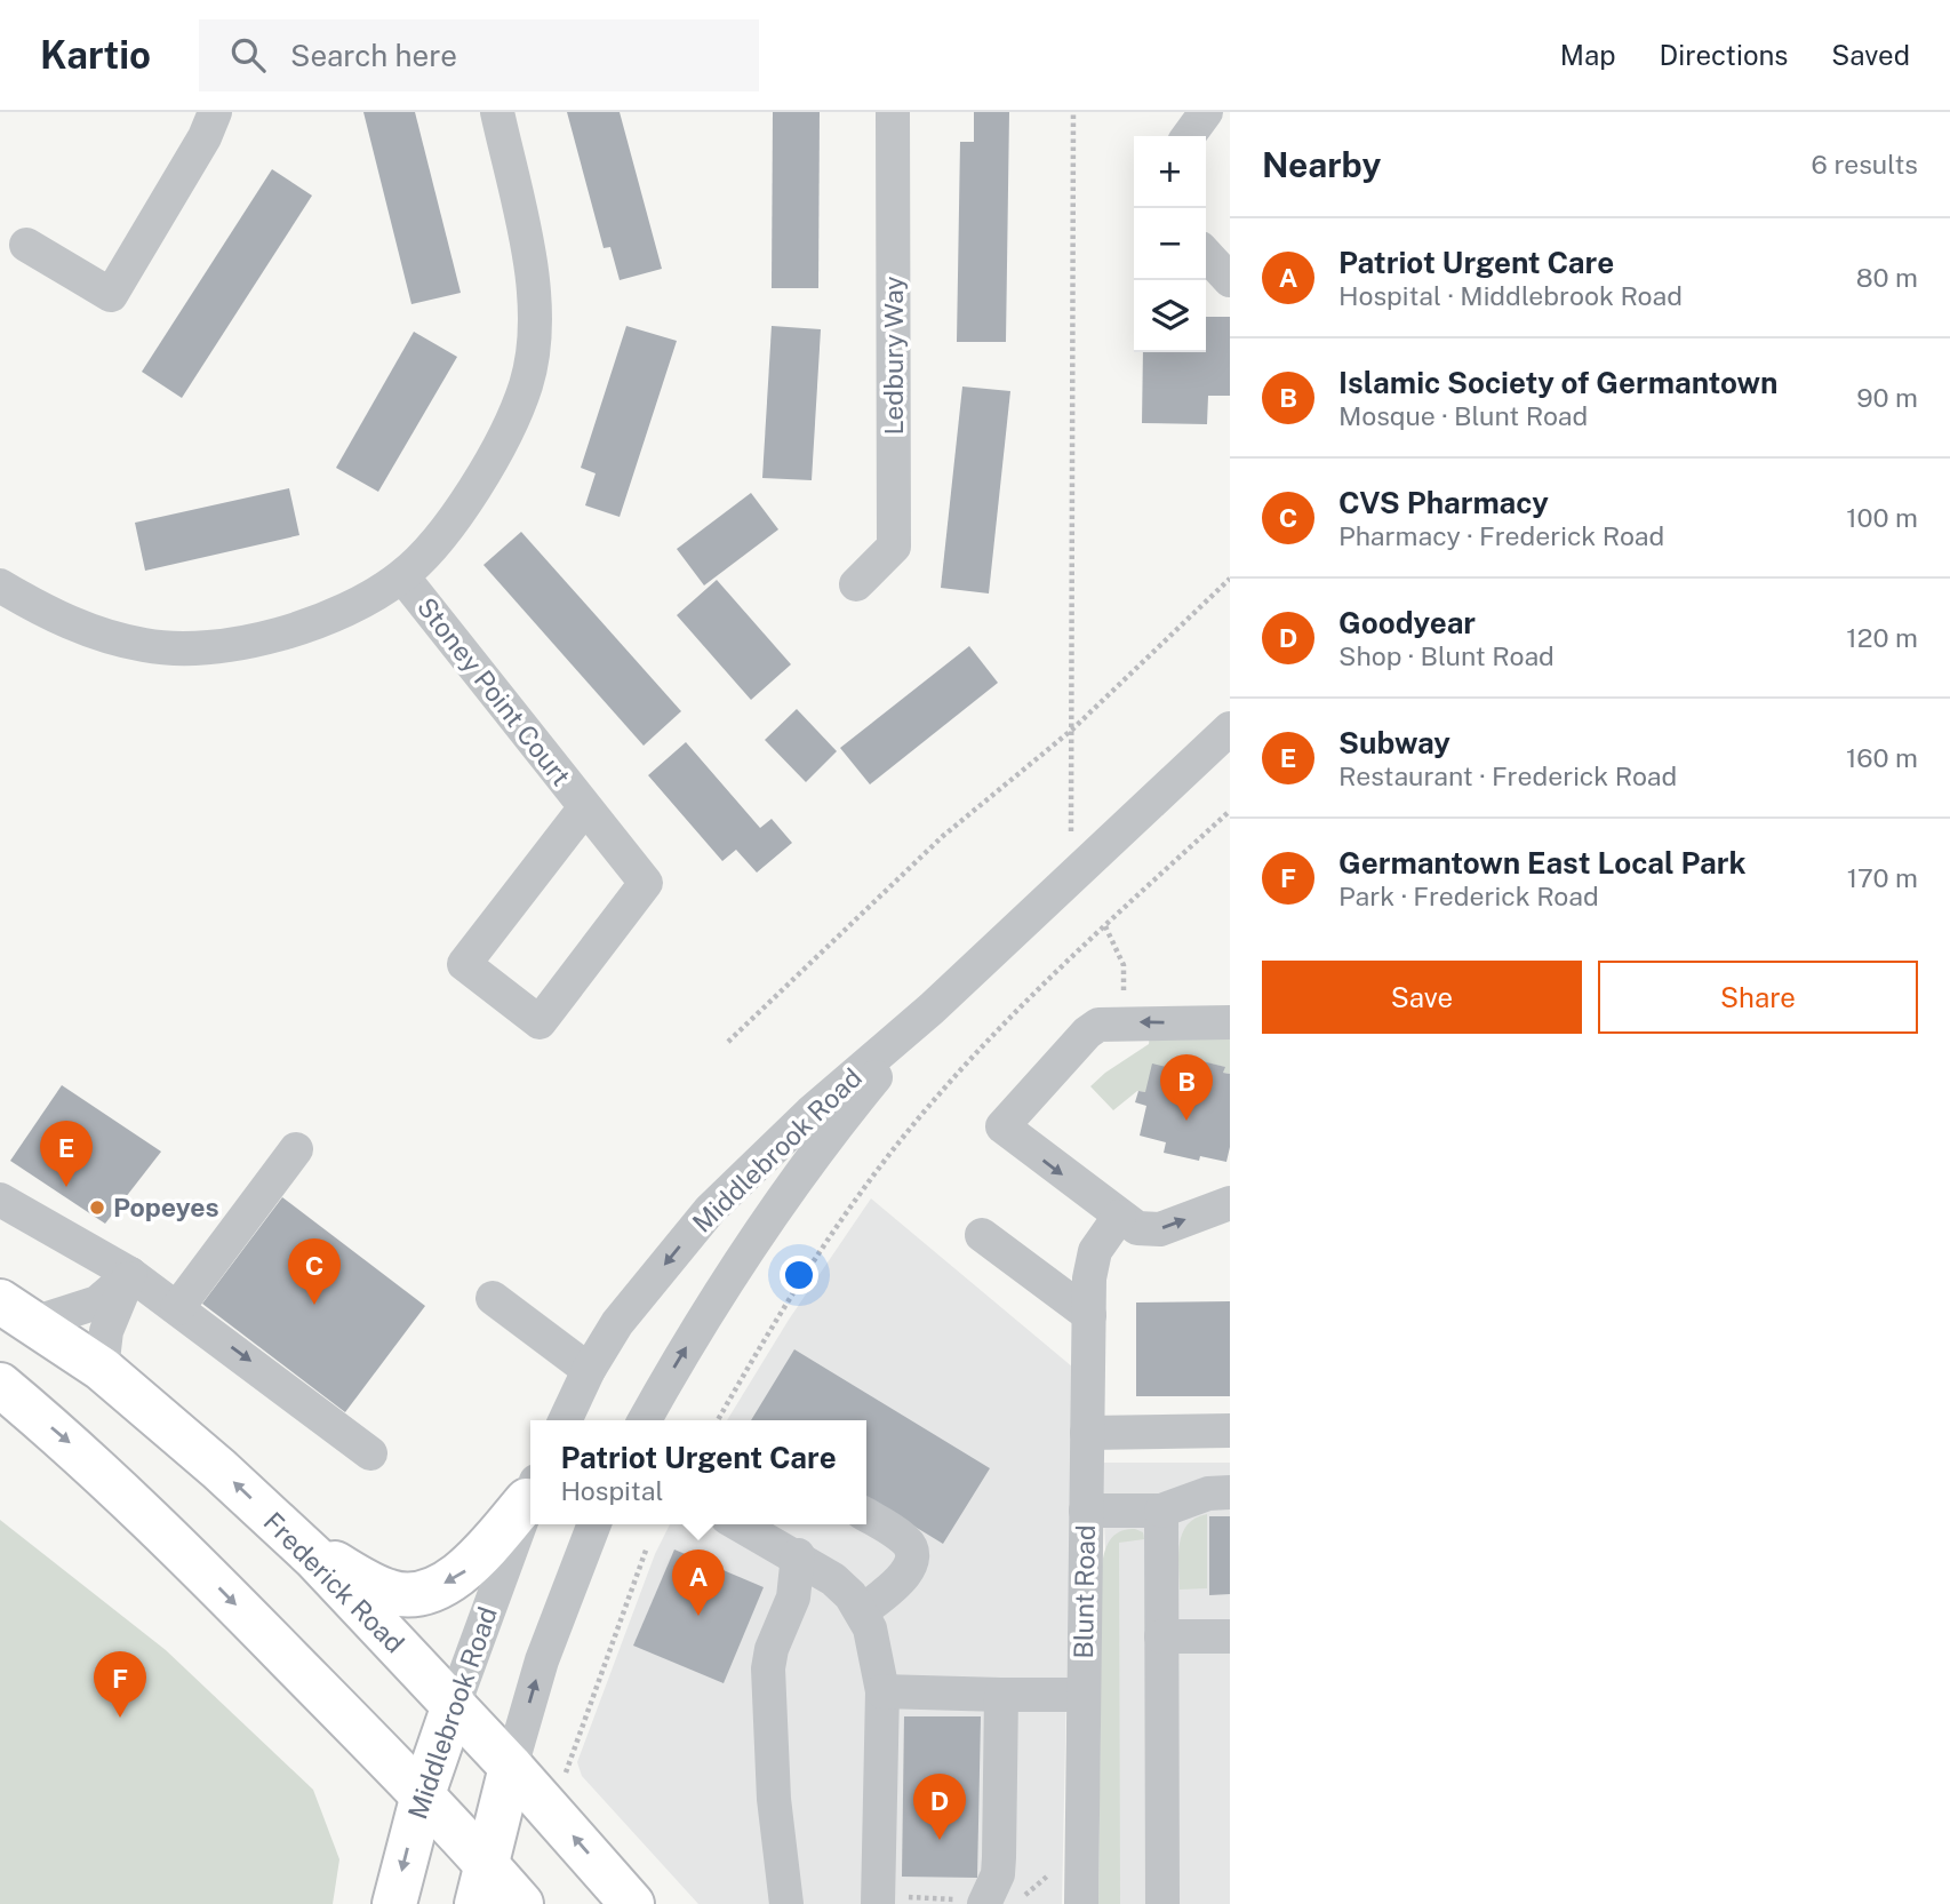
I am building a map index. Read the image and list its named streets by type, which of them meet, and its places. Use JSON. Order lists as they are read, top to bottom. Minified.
{"streets":{"main road":["Middlebrook Road","Frederick Road"],"street":["Ledbury Way","Stoney Point Court","Blunt Road"]},"crossings":[["Middlebrook Road","Frederick Road"]],"places":["Popeyes"],"page":{"header":"Kartio","search":"Search here","nav":["Map","Directions","Saved"],"heading":["Nearby","6 results"],"map_buttons":["+","−"],"list":[{"mark":"A","name":"Patriot Urgent Care","note":"Hospital · Middlebrook Road","value":"80 m"},{"mark":"B","name":"Islamic Society of Germantown","note":"Mosque · Blunt Road","value":"90 m"},{"mark":"C","name":"CVS Pharmacy","note":"Pharmacy · Frederick Road","value":"100 m"},{"mark":"D","name":"Goodyear","note":"Shop · Blunt Road","value":"120 m"},{"mark":"E","name":"Subway","note":"Restaurant · Frederick Road","value":"160 m"},{"mark":"F","name":"Germantown East Local Park","note":"Park · Frederick Road","value":"170 m"}],"buttons":["Save","Share"],"pins":["B","E","C","A","F","D"],"popup":["Patriot Urgent Care","Hospital"]}}
